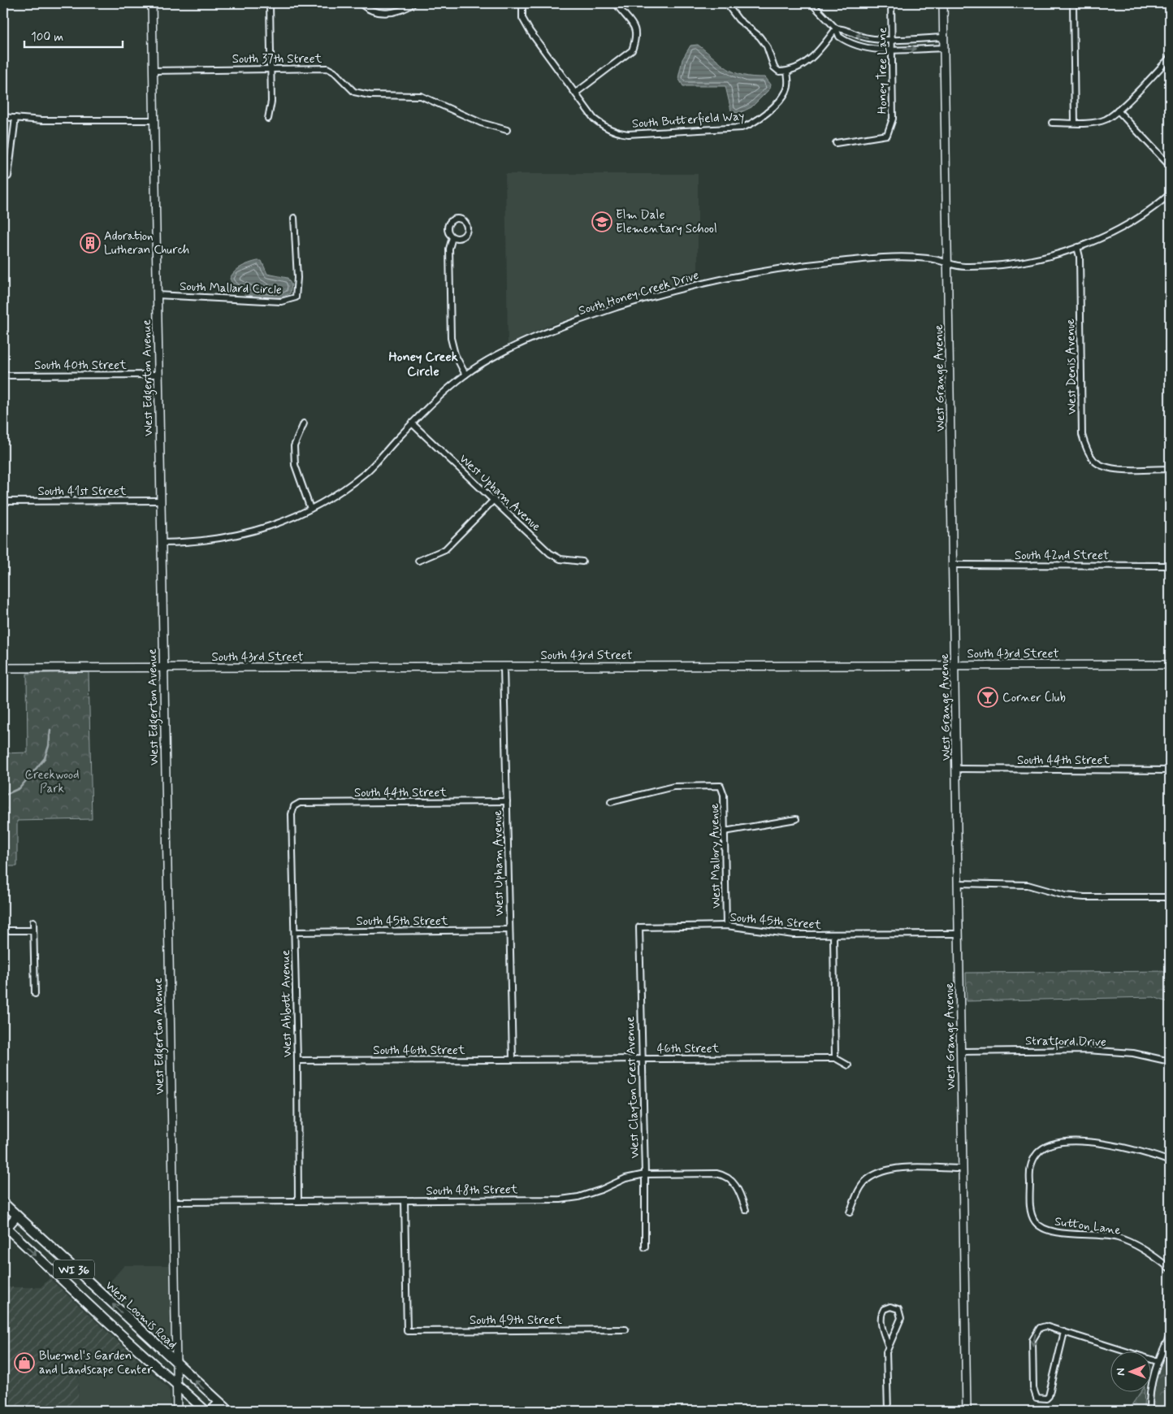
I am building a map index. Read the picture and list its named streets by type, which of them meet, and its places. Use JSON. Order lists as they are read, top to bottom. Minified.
{"streets":{"main road":["WI 36","West Loomis Road"],"street":["South 37th Street","Honey Tree Lane","South Butterfield Way","South Mallard Circle","South Honey Creek Drive","South 40th Street","West Denis Avenue","West Edgerton Avenue","West Grange Avenue","South 41st Street","West Upham Avenue","South 42nd Street","South 43rd Street","South 44th Street","West Mallory Avenue","South 45th Street","West Abbott Avenue","Stratford Drive","46th Street","South 46th Street","West Clayton Crest Avenue","South 48th Street","Sutton Lane","South 49th Street"]},"crossings":[["South 37th Street","West Edgerton Avenue"],["South Mallard Circle","West Edgerton Avenue"],["South Honey Creek Drive","West Denis Avenue"],["South Honey Creek Drive","West Edgerton Avenue"],["South Honey Creek Drive","West Grange Avenue"],["South Honey Creek Drive","West Upham Avenue"],["South 40th Street","West Edgerton Avenue"],["West Edgerton Avenue","South 41st Street"],["West Edgerton Avenue","South 43rd Street"],["West Edgerton Avenue","South 48th Street"],["West Edgerton Avenue","WI 36"],["West Edgerton Avenue","West Loomis Road"],["West Grange Avenue","South 42nd Street"],["West Grange Avenue","South 43rd Street"],["West Grange Avenue","South 44th Street"],["West Grange Avenue","South 45th Street"],["West Grange Avenue","Stratford Drive"],["West Upham Avenue","South 43rd Street"],["West Upham Avenue","South 44th Street"],["West Upham Avenue","South 45th Street"],["West Upham Avenue","South 46th Street"],["South 44th Street","West Abbott Avenue"],["West Mallory Avenue","South 45th Street"],["South 45th Street","West Abbott Avenue"],["South 45th Street","West Clayton Crest Avenue"],["West Abbott Avenue","South 46th Street"],["West Abbott Avenue","South 48th Street"],["46th Street","South 46th Street"],["46th Street","West Clayton Crest Avenue"],["West Clayton Crest Avenue","South 48th Street"],["South 48th Street","South 49th Street"]],"districts":["Honey Creek Circle"],"parks":["Creekwood Park"],"places":{"school or university":["Elm Dale Elementary School"],"building":["Adoration Lutheran Church"],"bar":["Corner Club"],"shop":["Bluemel's Garden and Landscape Center"]},"scale_bar":"100 m","north":"left"}
